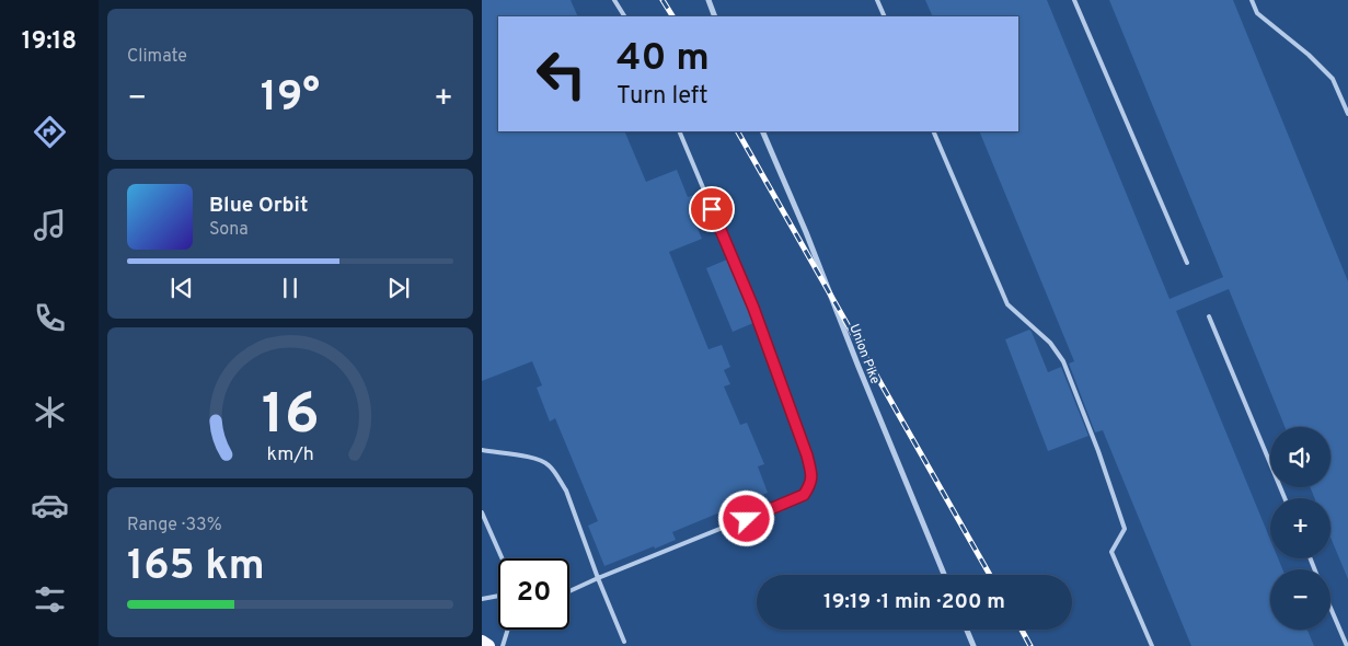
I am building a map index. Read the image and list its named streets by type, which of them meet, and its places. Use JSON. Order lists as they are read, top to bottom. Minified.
{"streets":{"street":["Union Pike"]},"page":{"tabs":"19:18","tile":["Climate",["Range · 33%","165 km"]],"turn":["40 m","Turn left"],"heat":["−","19°","+"],"song":["Blue Orbit","Sona"],"map_buttons":["+","−"],"limit":"20","trip":"19:19 · 1 min · 200 m","gauge":["16","km/h"]}}
